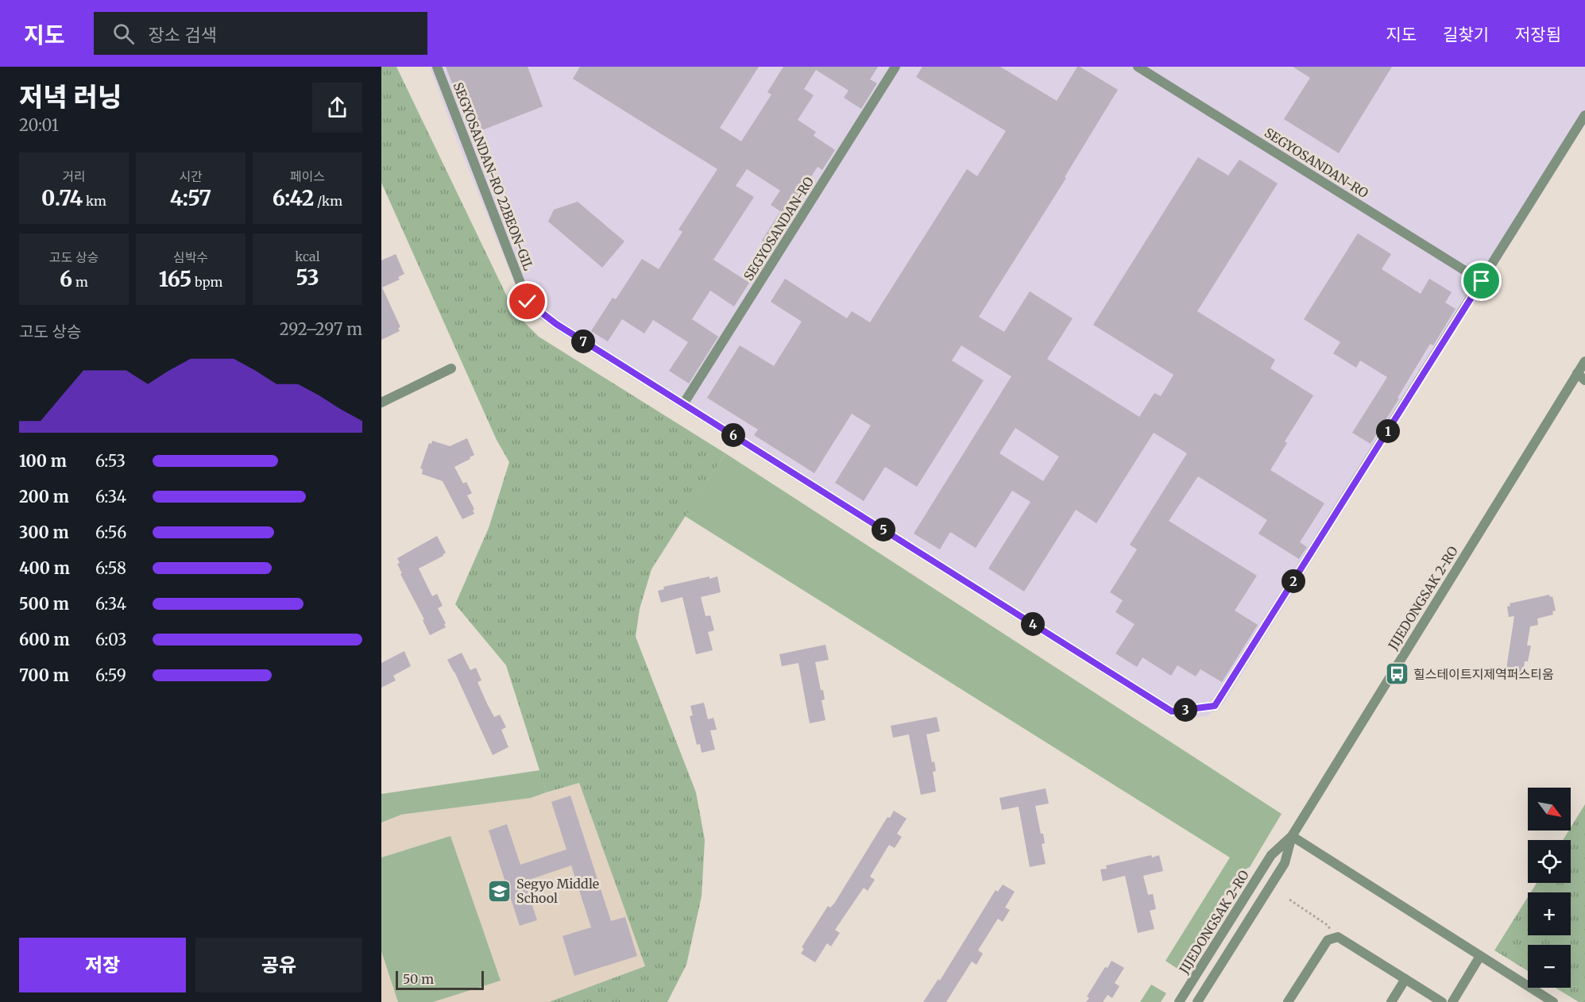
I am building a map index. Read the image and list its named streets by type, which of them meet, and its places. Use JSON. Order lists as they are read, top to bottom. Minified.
{"streets":{"street":["SEGYOSANDAN-RO","SEGYOSANDAN-RO 22BEON-GIL","JIJEDONGSAK 2-RO"]},"crossings":[["SEGYOSANDAN-RO","SEGYOSANDAN-RO 22BEON-GIL"]],"places":{"bus stop":["힐스테이트지제역퍼스티움"],"school or university":["Segyo Middle School"]},"scale_bar":"50 m","north":"bottom right","page":{"header":"지도","search":"장소 검색","nav":["지도","길찾기","저장됨"],"heading":["저녁 러닝","20:01"],"stats":[["거리","0.74 km"],["시간","4:57"],["페이스","6:42 /km"],["고도 상승","6 m"],["심박수","165 bpm"],["kcal","53"]],"chart":["고도 상승","292–297 m"],"pins":["7","1","6","5","2","4","3"],"list":[{"name":"100 m","note":"6:53"},{"name":"200 m","note":"6:34"},{"name":"300 m","note":"6:56"},{"name":"400 m","note":"6:58"},{"name":"500 m","note":"6:34"},{"name":"600 m","note":"6:03"},{"name":"700 m","note":"6:59"}],"map_buttons":["+","−"],"buttons":["저장","공유"],"scale":"50 m"}}
